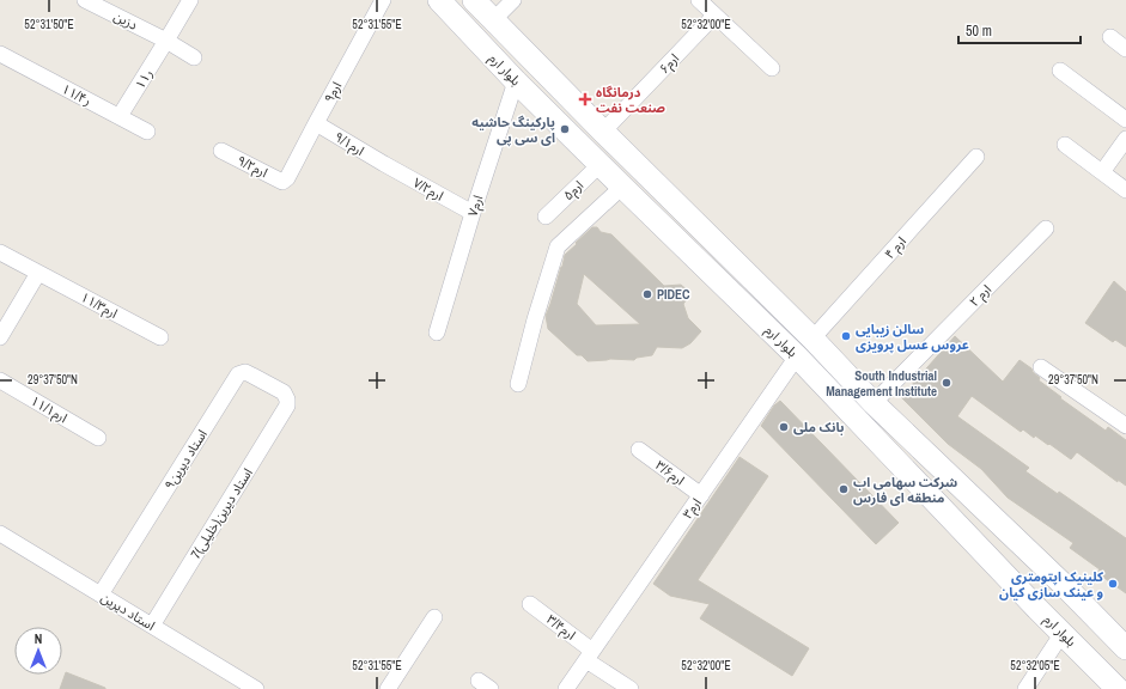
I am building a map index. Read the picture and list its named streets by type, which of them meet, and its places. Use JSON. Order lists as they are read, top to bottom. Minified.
{"streets":{"main road":["بلوار ارم"],"street":["دزین","ارم۶","۱۱ر","ارم۹","۱۱/۴ر","۹/۱ارم","۹/۲ارم","۷/۲ارم","ارم۵","ارم۷","ارم ۴","ارم ۲","۱۱/۳ارم","۱۱/۱ارم","استاد دیرین۹","۳/۶ارم","ارم۳","7استاد دیرین(خلیلی)","استاد دیرین","۳/۴ارم"]},"crossings":[["دزین","۱۱ر"],["ارم۶","بلوار ارم"],["بلوار ارم","ارم۵"],["بلوار ارم","ارم۷"],["بلوار ارم","ارم ۴"],["بلوار ارم","ارم ۲"],["بلوار ارم","ارم۳"],["۱۱ر","۱۱/۴ر"],["ارم۹","۹/۱ارم"],["ارم۹","۹/۲ارم"],["۹/۱ارم","۷/۲ارم"],["۷/۲ارم","ارم۷"],["استاد دیرین۹","7استاد دیرین(خلیلی)"],["استاد دیرین۹","استاد دیرین"],["۳/۶ارم","ارم۳"],["ارم۳","۳/۴ارم"],["7استاد دیرین(خلیلی)","استاد دیرین"]],"places":{"health":["درمانگاه صنعت نفت"],"other":["پارکینگ حاشیه ای سی پی","PIDEC","سالن زیبایی عروس عسل پرويزی","South Industrial Management Institute","بانک ملی","شرکت سهامی اب منطقه ای فارس","کلینیک اپتومتری و عینک سازی کیان"]},"scale_bar":"50 m","north":"top","coordinates":["52°31'50\"E","52°31'55\"E","52°32'00\"E","29°37'50\"N","52°32'05\"E"]}
